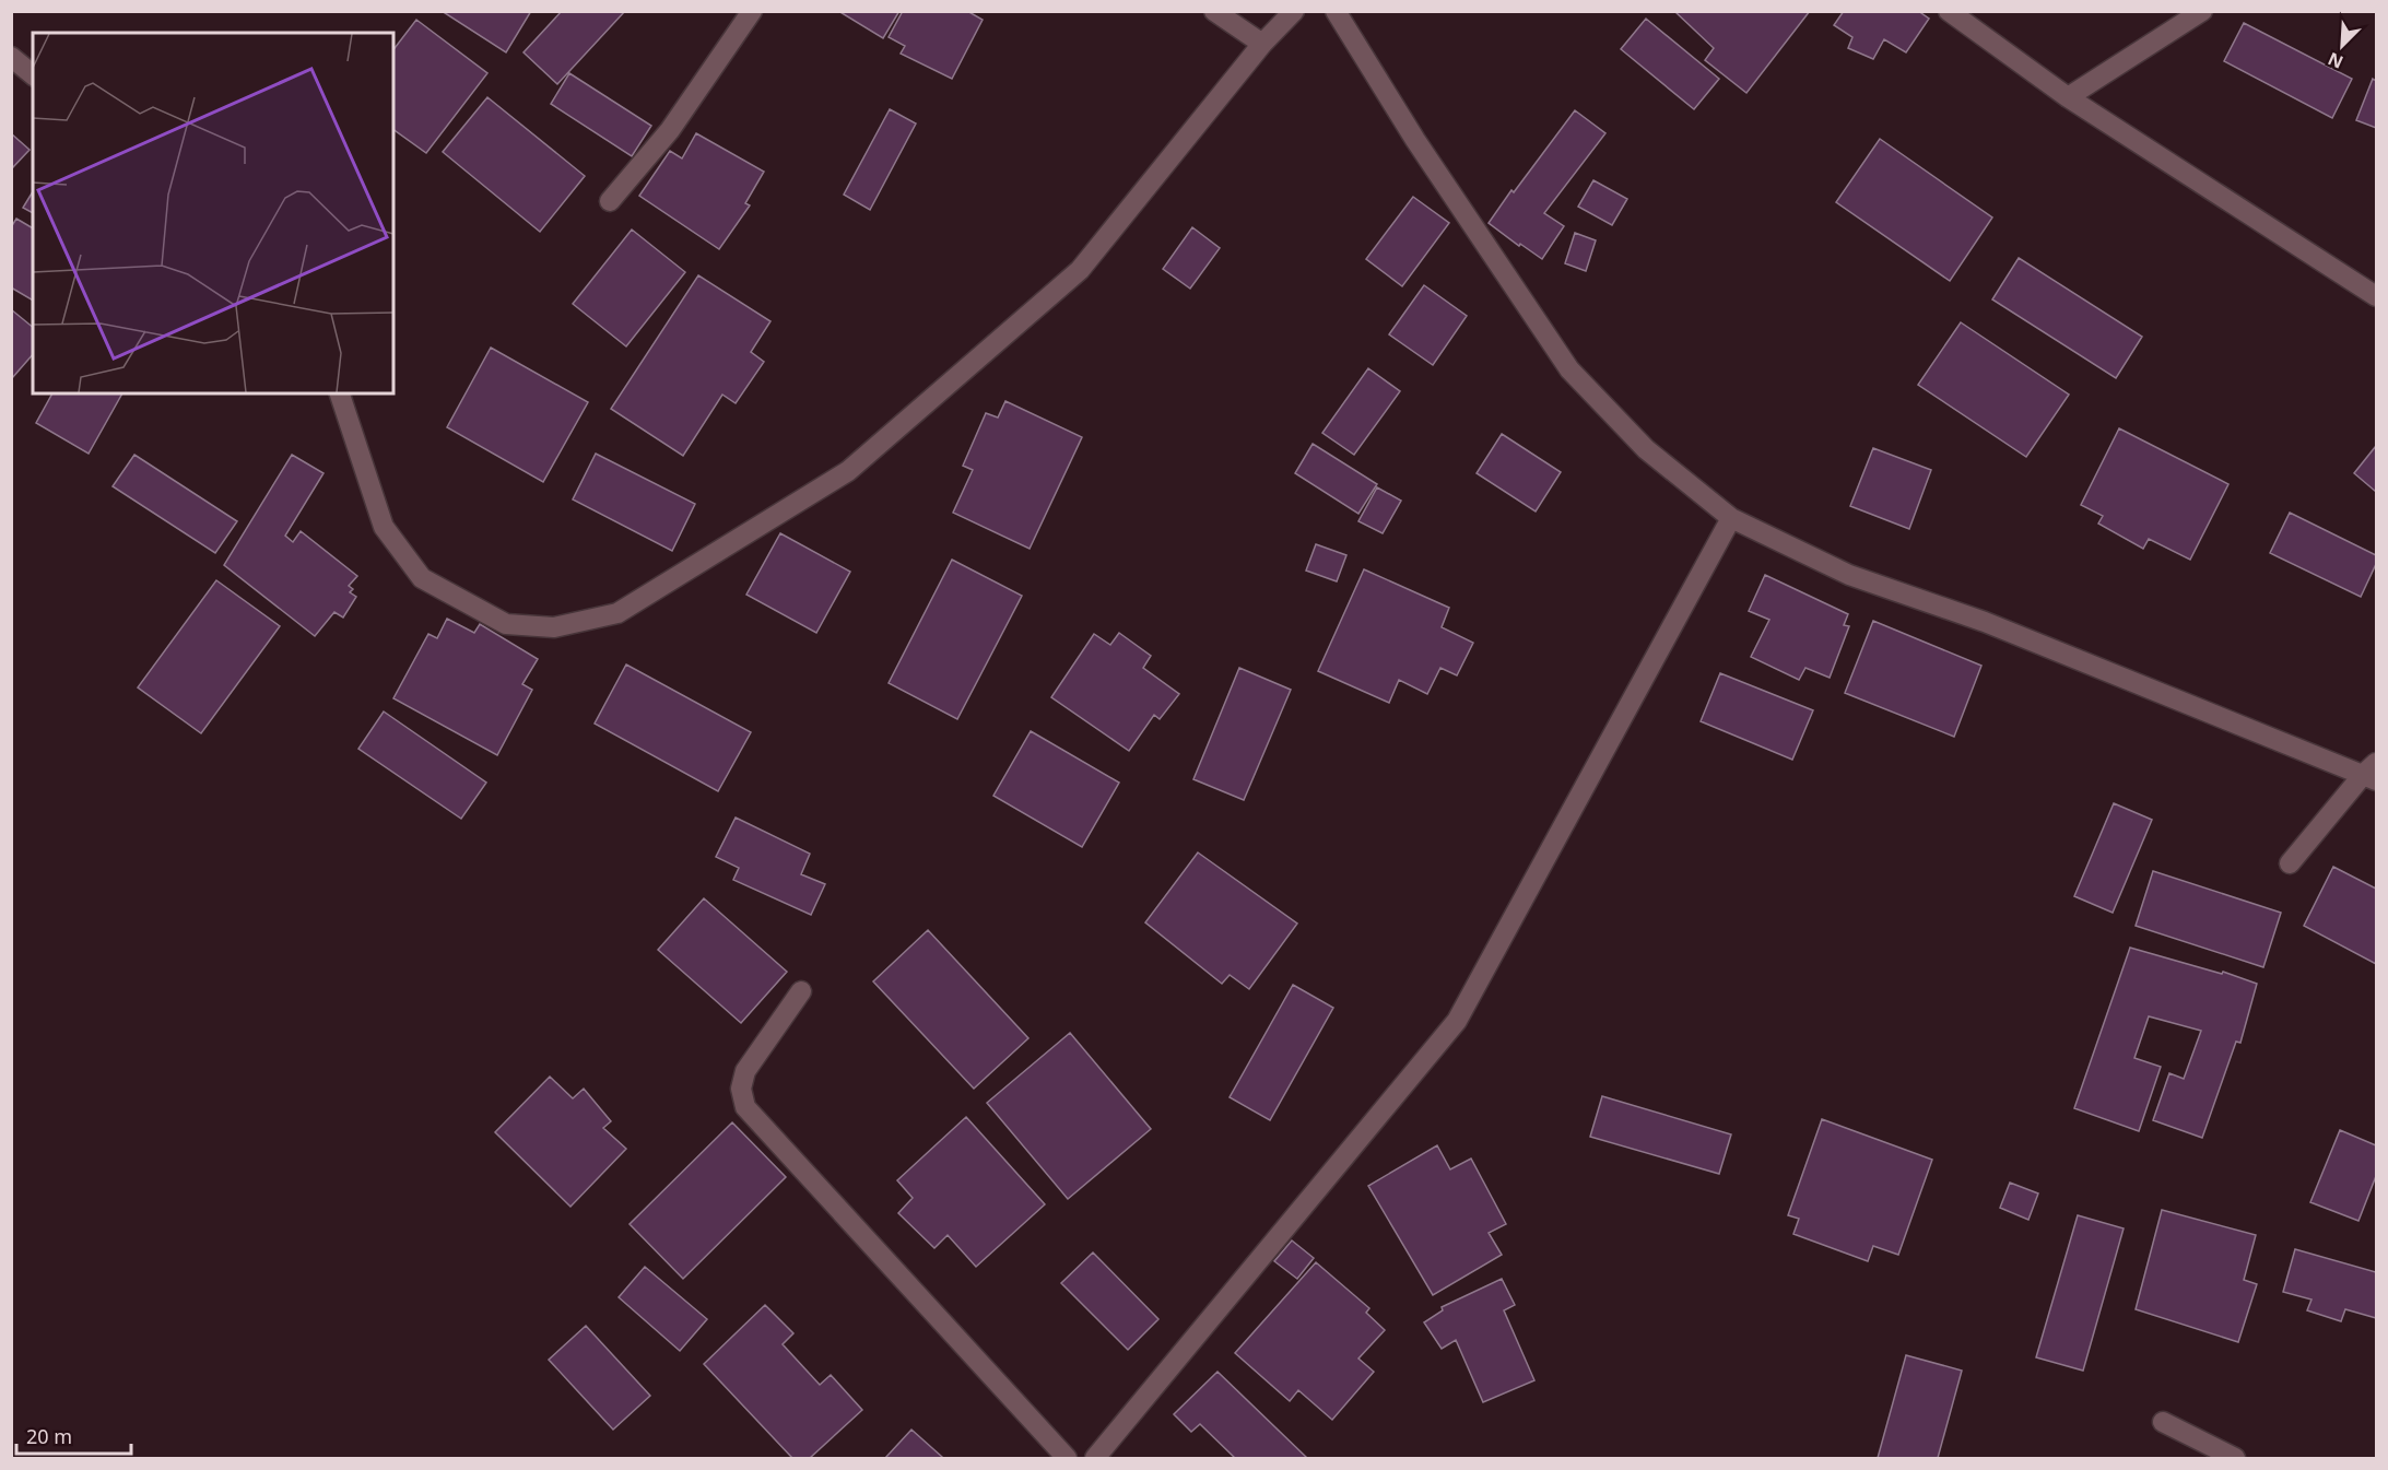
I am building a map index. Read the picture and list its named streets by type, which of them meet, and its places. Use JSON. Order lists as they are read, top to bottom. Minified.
{"scale_bar":"20 m","north":"bottom left"}
